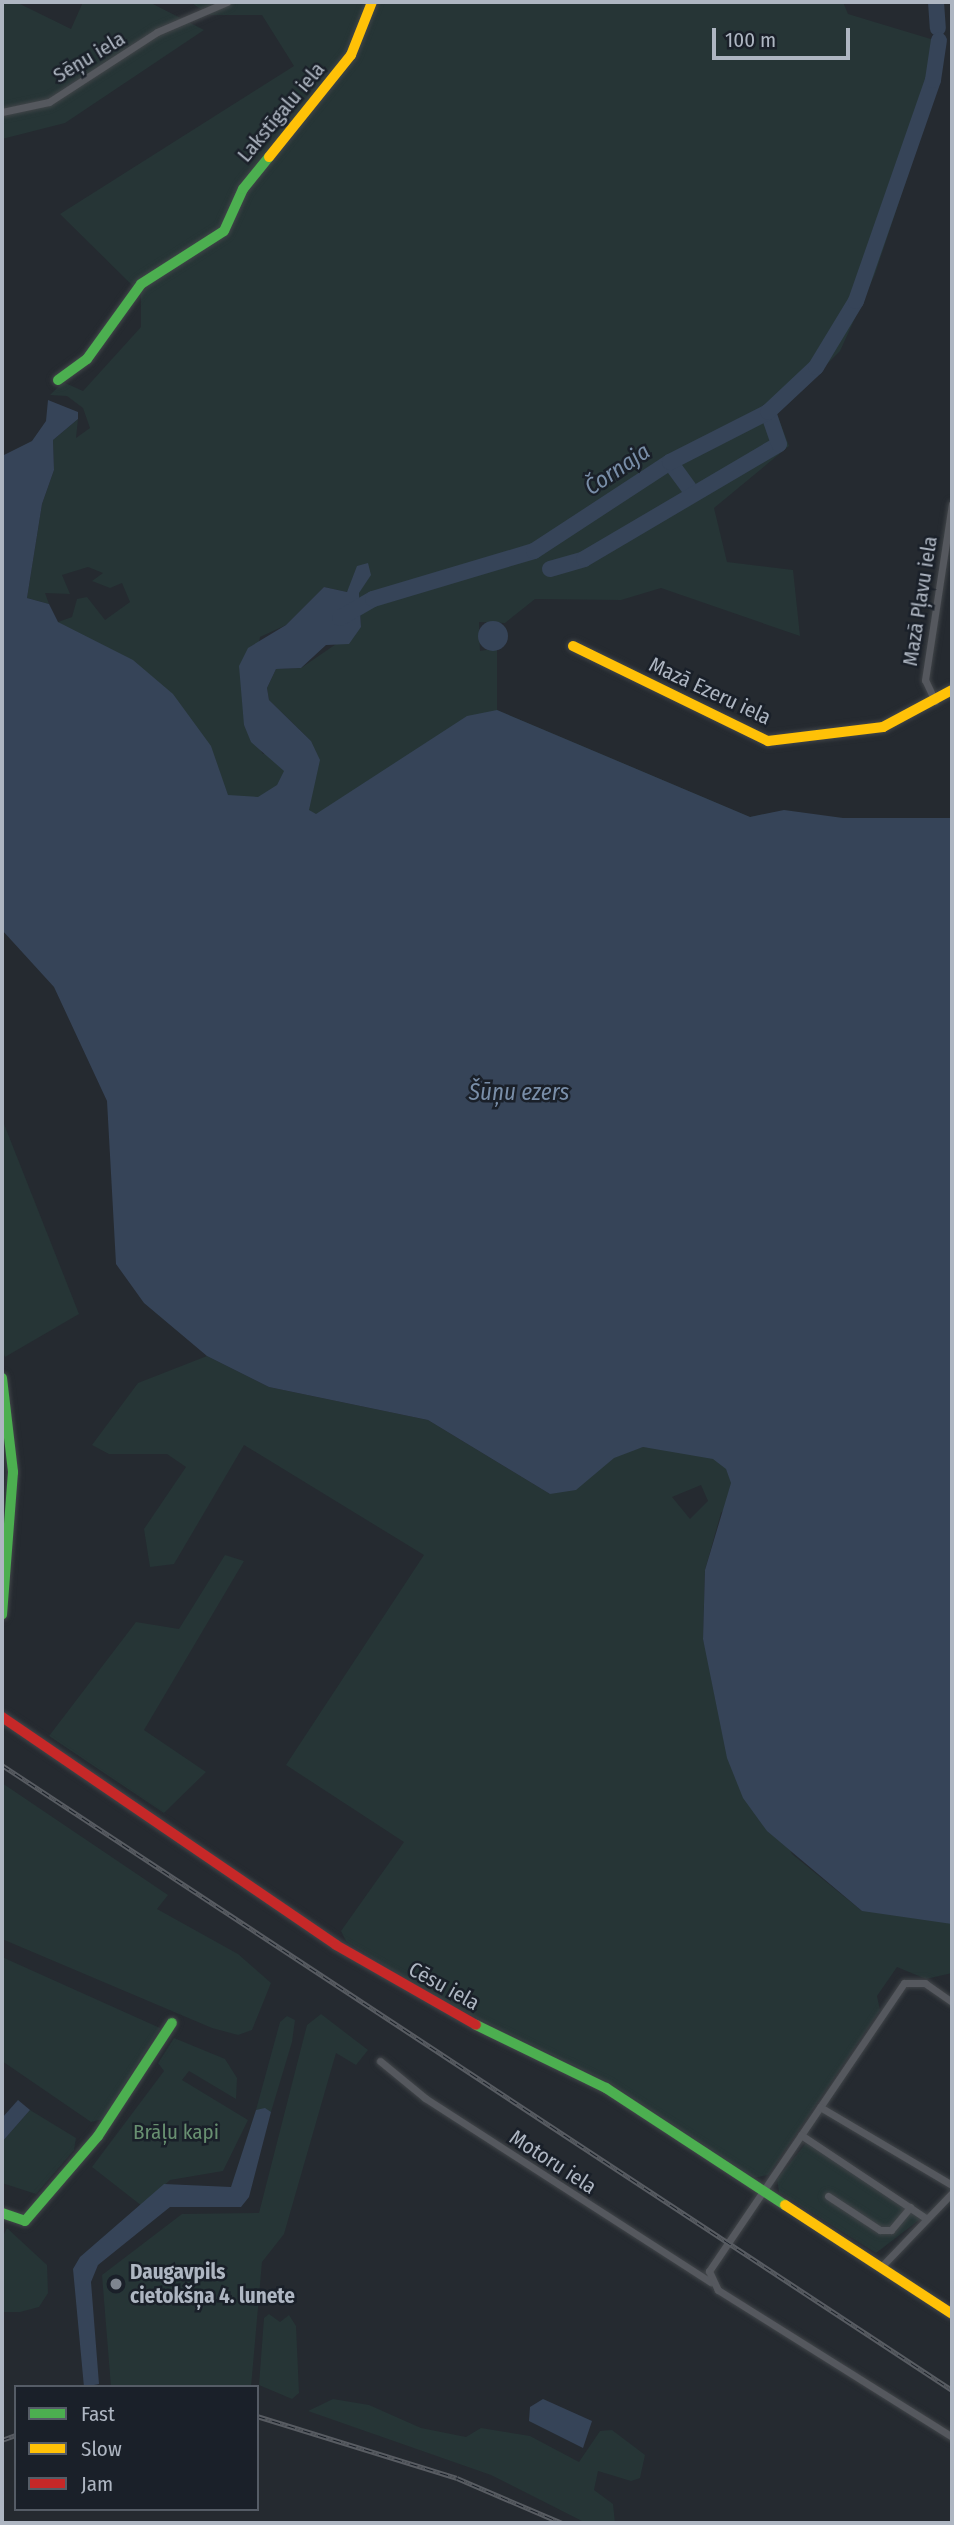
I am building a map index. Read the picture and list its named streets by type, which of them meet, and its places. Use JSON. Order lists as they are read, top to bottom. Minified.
{"streets":{"street":["Sēņu iela","Lakstīgalu iela","Mazā Pļavu iela","Mazā Ezeru iela","Cēsu iela","Motoru iela"]},"crossings":[["Mazā Pļavu iela","Mazā Ezeru iela"]],"water":["Čornaja","Šūņu ezers"],"parks":["Brāļu kapi"],"places":["Daugavpils cietokšņa 4. lunete"],"legend":["Fast","Slow","Jam"],"scale_bar":"100 m"}
